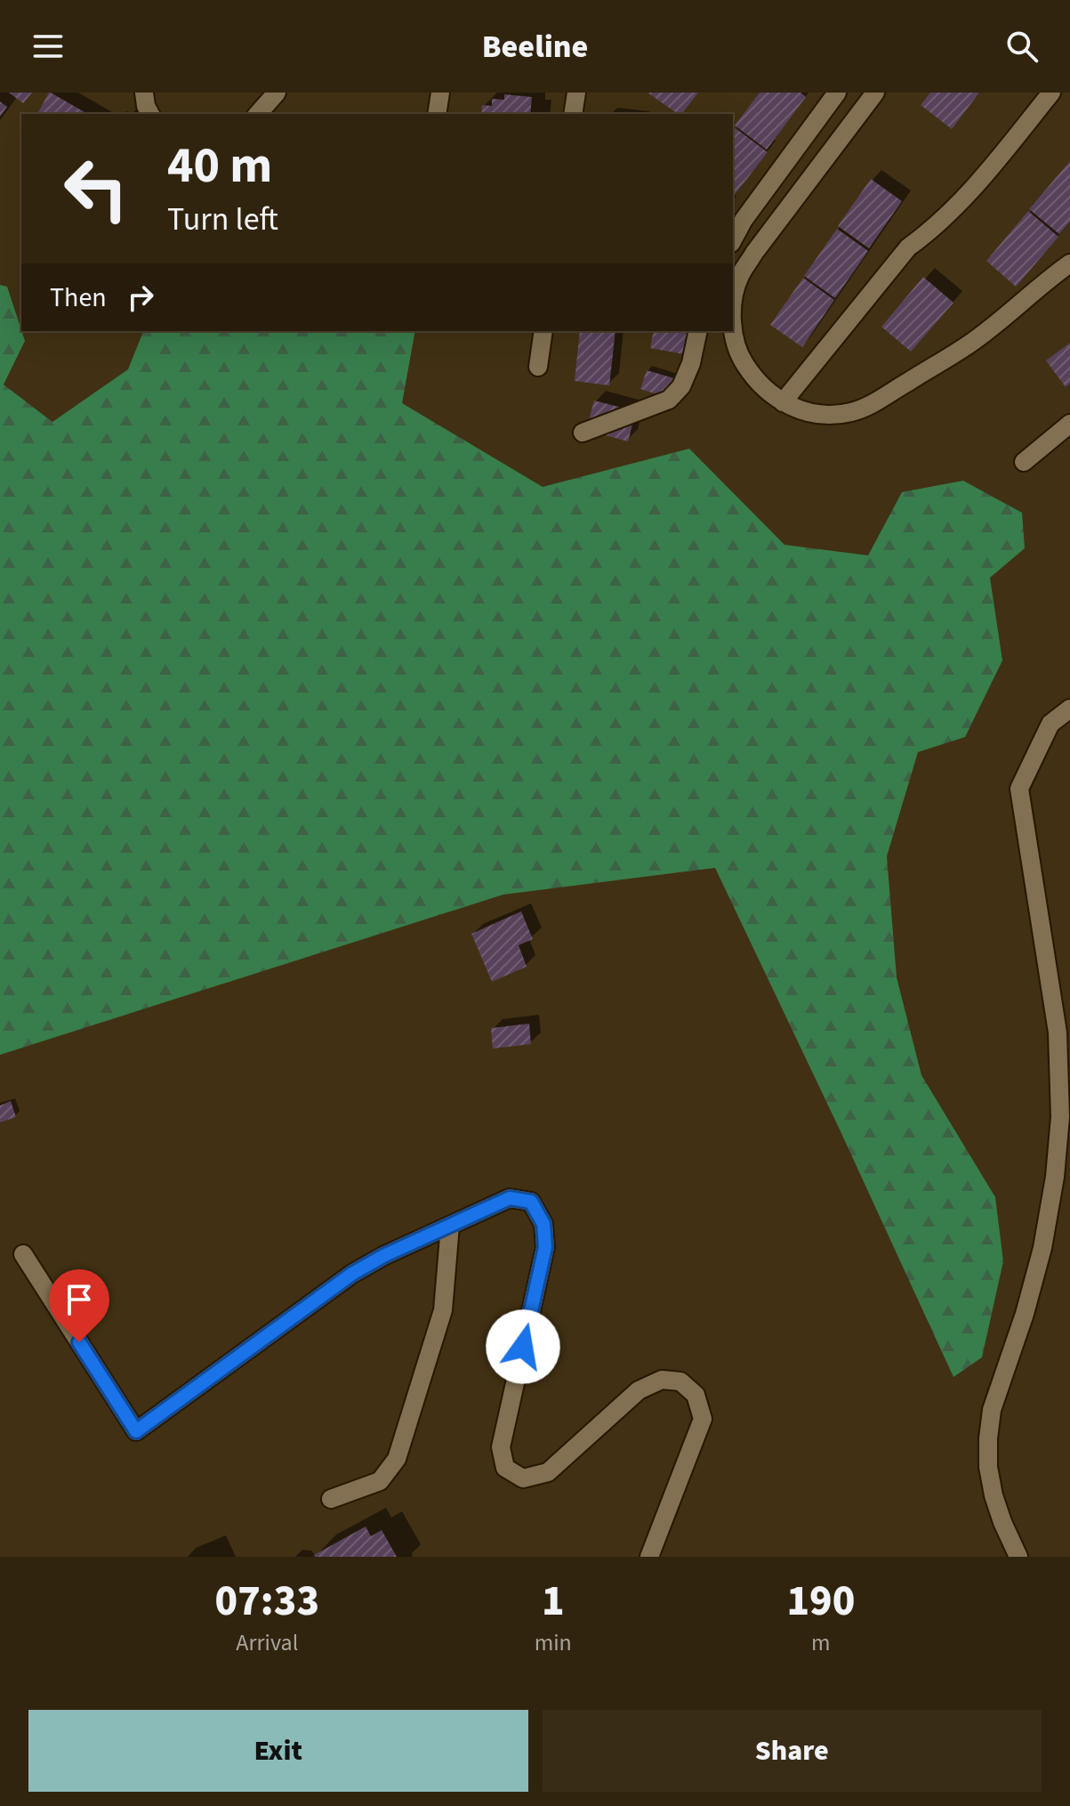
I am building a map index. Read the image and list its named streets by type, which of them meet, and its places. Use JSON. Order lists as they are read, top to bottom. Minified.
{"page":{"header":"Beeline","turn":["40 m","Turn left"],"then":"Then","eta":["07:33","Arrival","1","min","190","m"],"buttons":["Exit","Share"]}}
